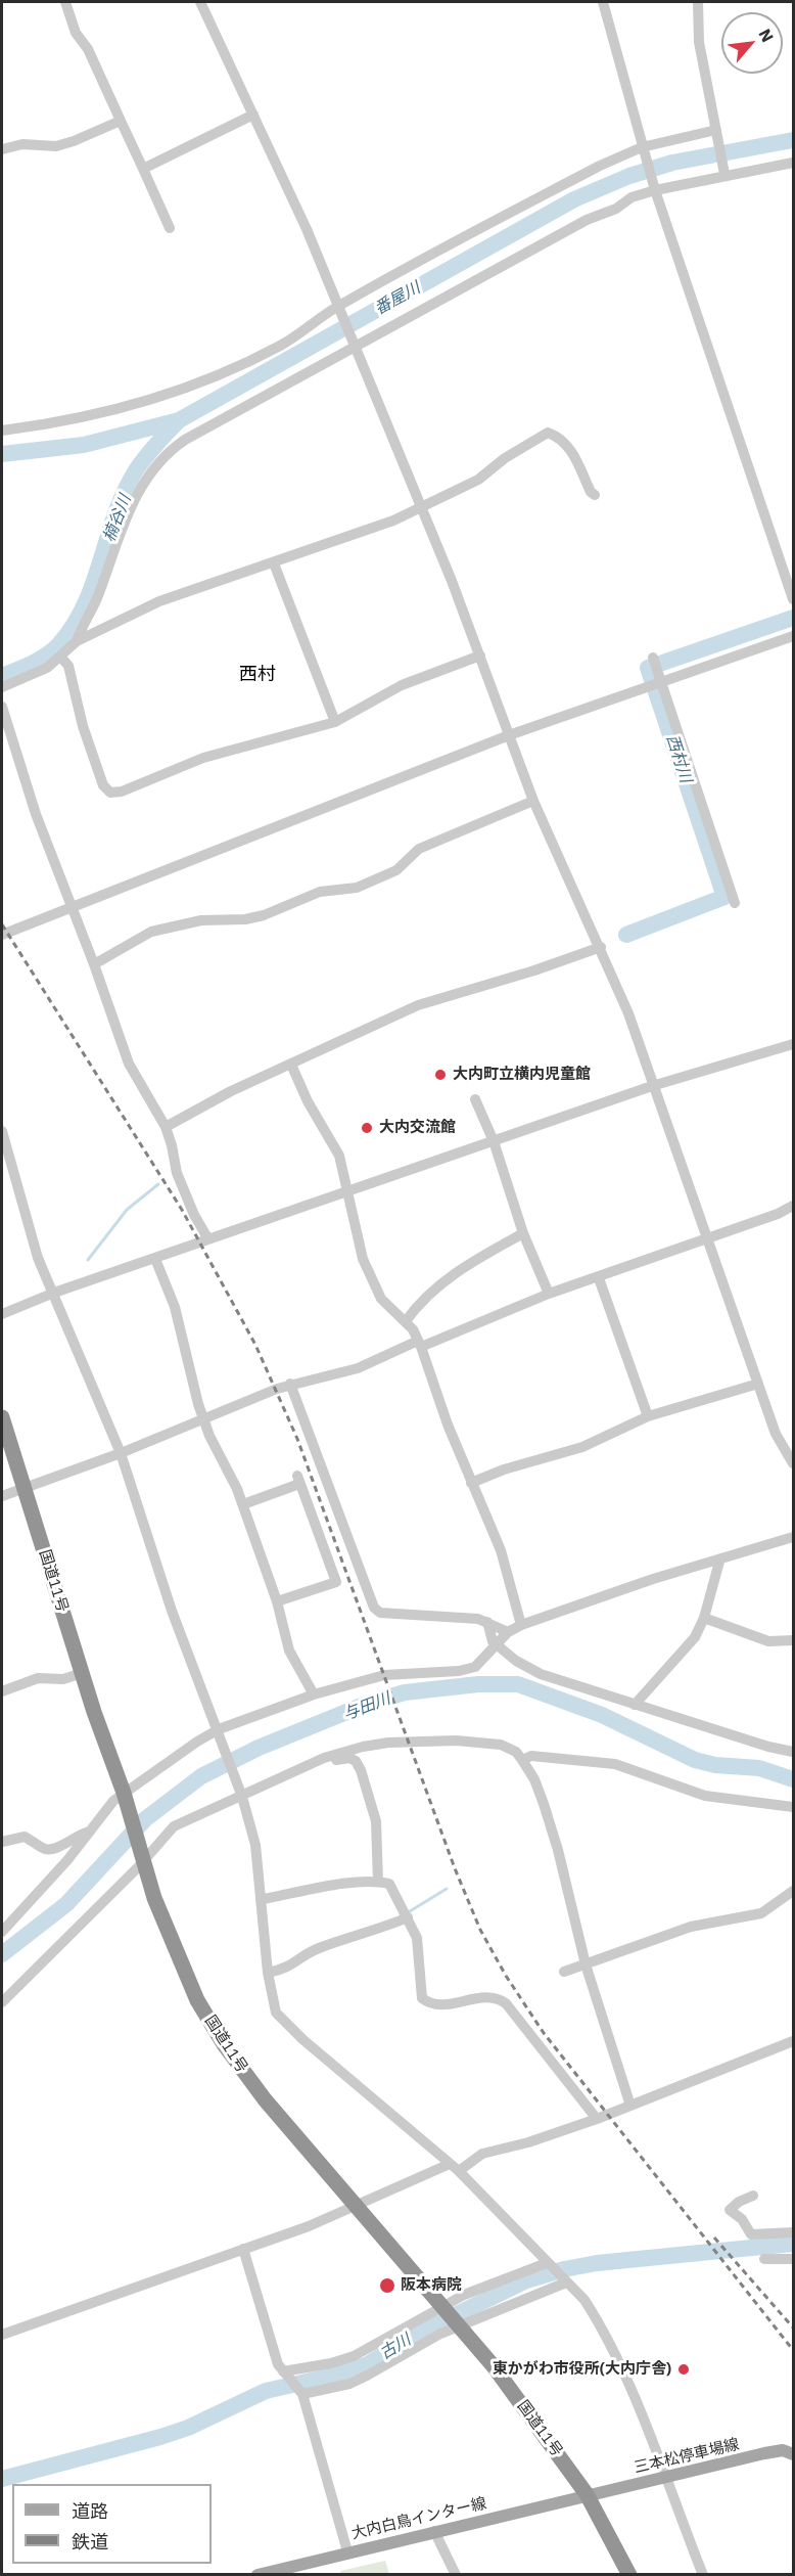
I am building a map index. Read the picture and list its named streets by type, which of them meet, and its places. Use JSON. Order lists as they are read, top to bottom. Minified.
{"streets":{"highway":["国道11号"],"main road":["三本松停車場線","大内白鳥インター線"]},"crossings":[["国道11号","三本松停車場線"],["国道11号","大内白鳥インター線"],["三本松停車場線","大内白鳥インター線"]],"districts":["西村"],"water":["番屋川","楠谷川","西村川","与田川","古川"],"places":["大内町立横内児童館","大内交流館","阪本病院","東かがわ市役所(大内庁舎)"],"legend":["道路","鉄道"],"north":"top right"}
